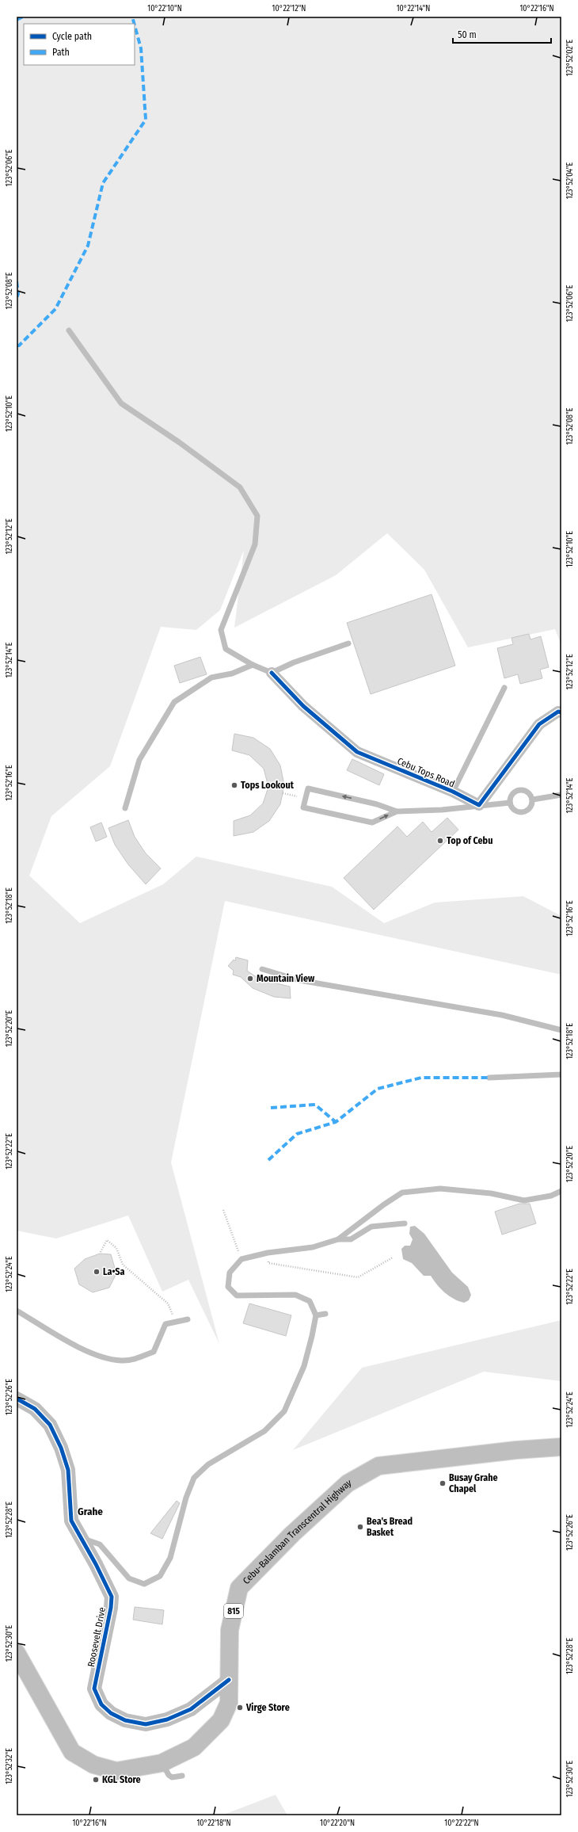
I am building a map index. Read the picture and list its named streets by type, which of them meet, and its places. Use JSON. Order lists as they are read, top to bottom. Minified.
{"streets":{"main road":["Cebu-Balamban Transcentral Highway","815"],"street":["Cebu Tops Road","Roosevelt Drive"]},"crossings":[["Cebu-Balamban Transcentral Highway","Roosevelt Drive"]],"districts":["Grahe"],"places":["Tops Lookout","Top of Cebu","Mountain View","La•Sa","Busay Grahe Chapel","Bea's Bread Basket","Virge Store","KGL Store"],"legend":["Cycle path","Path"],"scale_bar":"50 m","coordinates":["10°22'10\"N","10°22'12\"N","10°22'14\"N","10°22'16\"N","123°52'02\"E","123°52'06\"E","123°52'04\"E","123°52'08\"E","123°52'10\"E","123°52'12\"E","123°52'14\"E","123°52'16\"E","123°52'18\"E","123°52'20\"E","123°52'22\"E","123°52'24\"E","123°52'26\"E","123°52'28\"E","123°52'30\"E","123°52'32\"E","10°22'18\"N","10°22'20\"N","10°22'22\"N"]}
